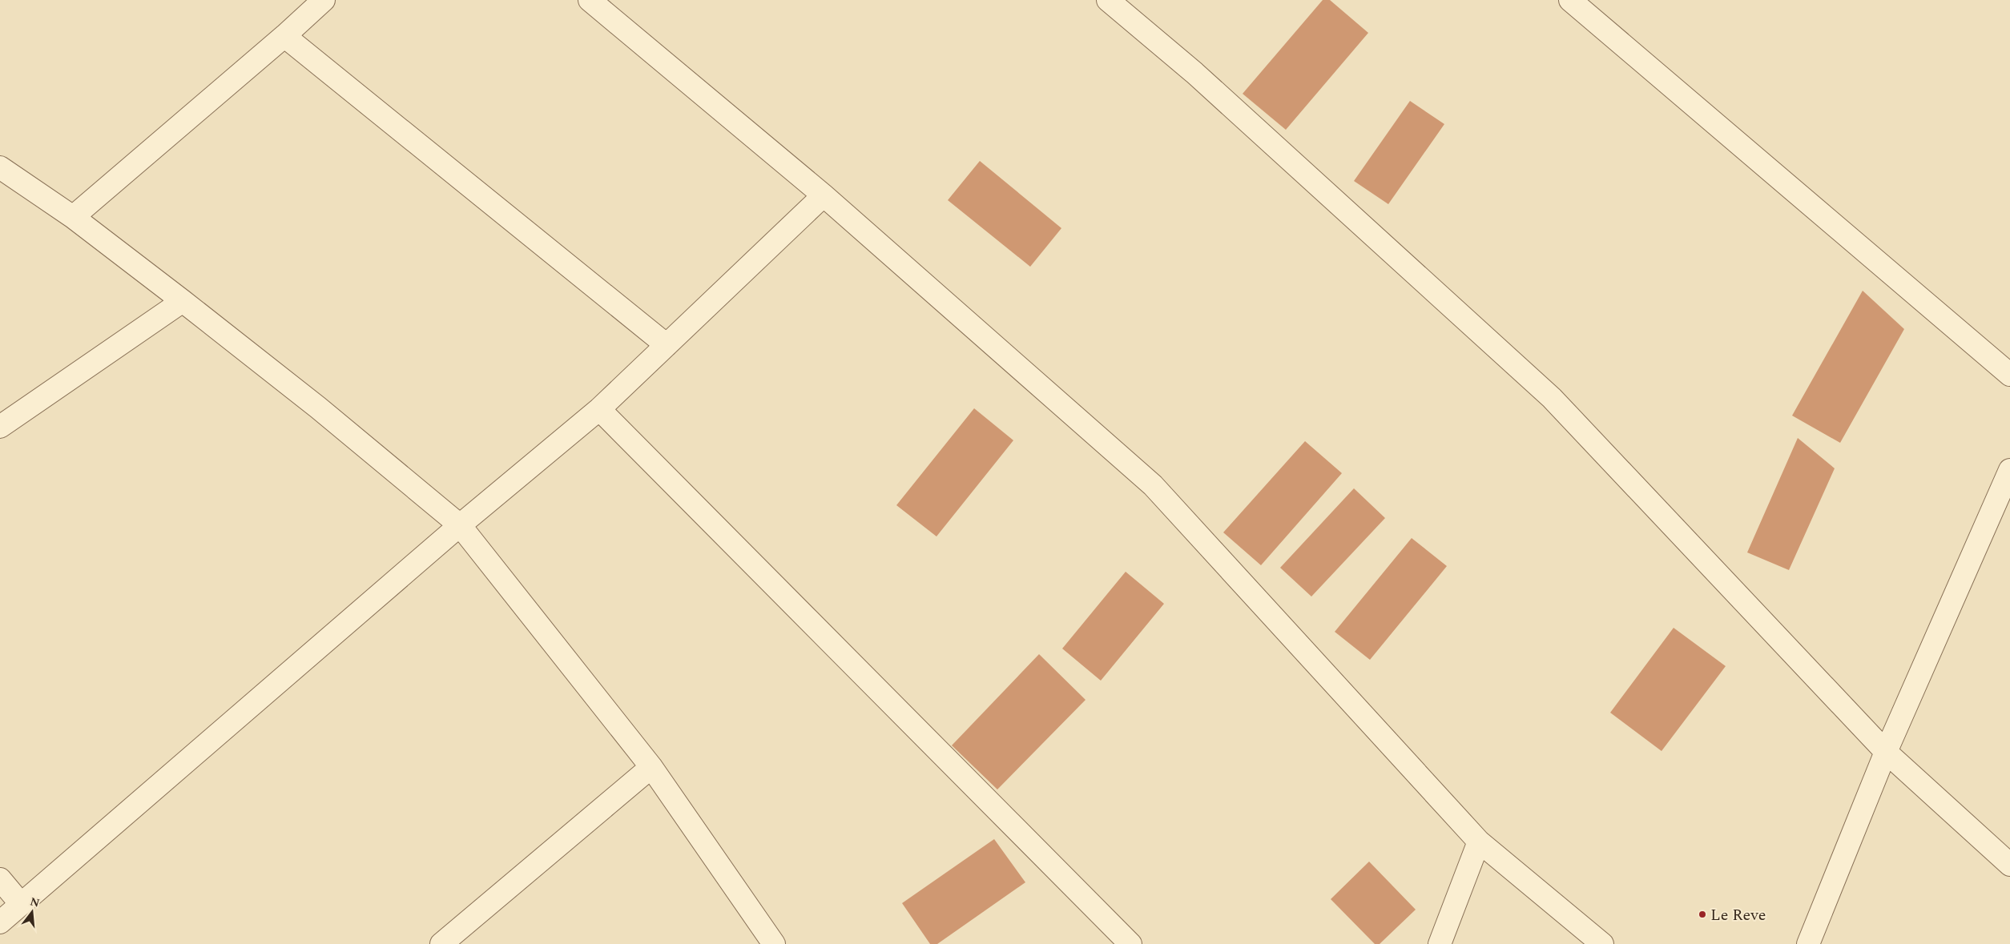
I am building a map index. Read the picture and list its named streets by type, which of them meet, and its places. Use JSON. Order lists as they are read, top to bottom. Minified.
{"places":["Le Reve"],"north":"top"}
